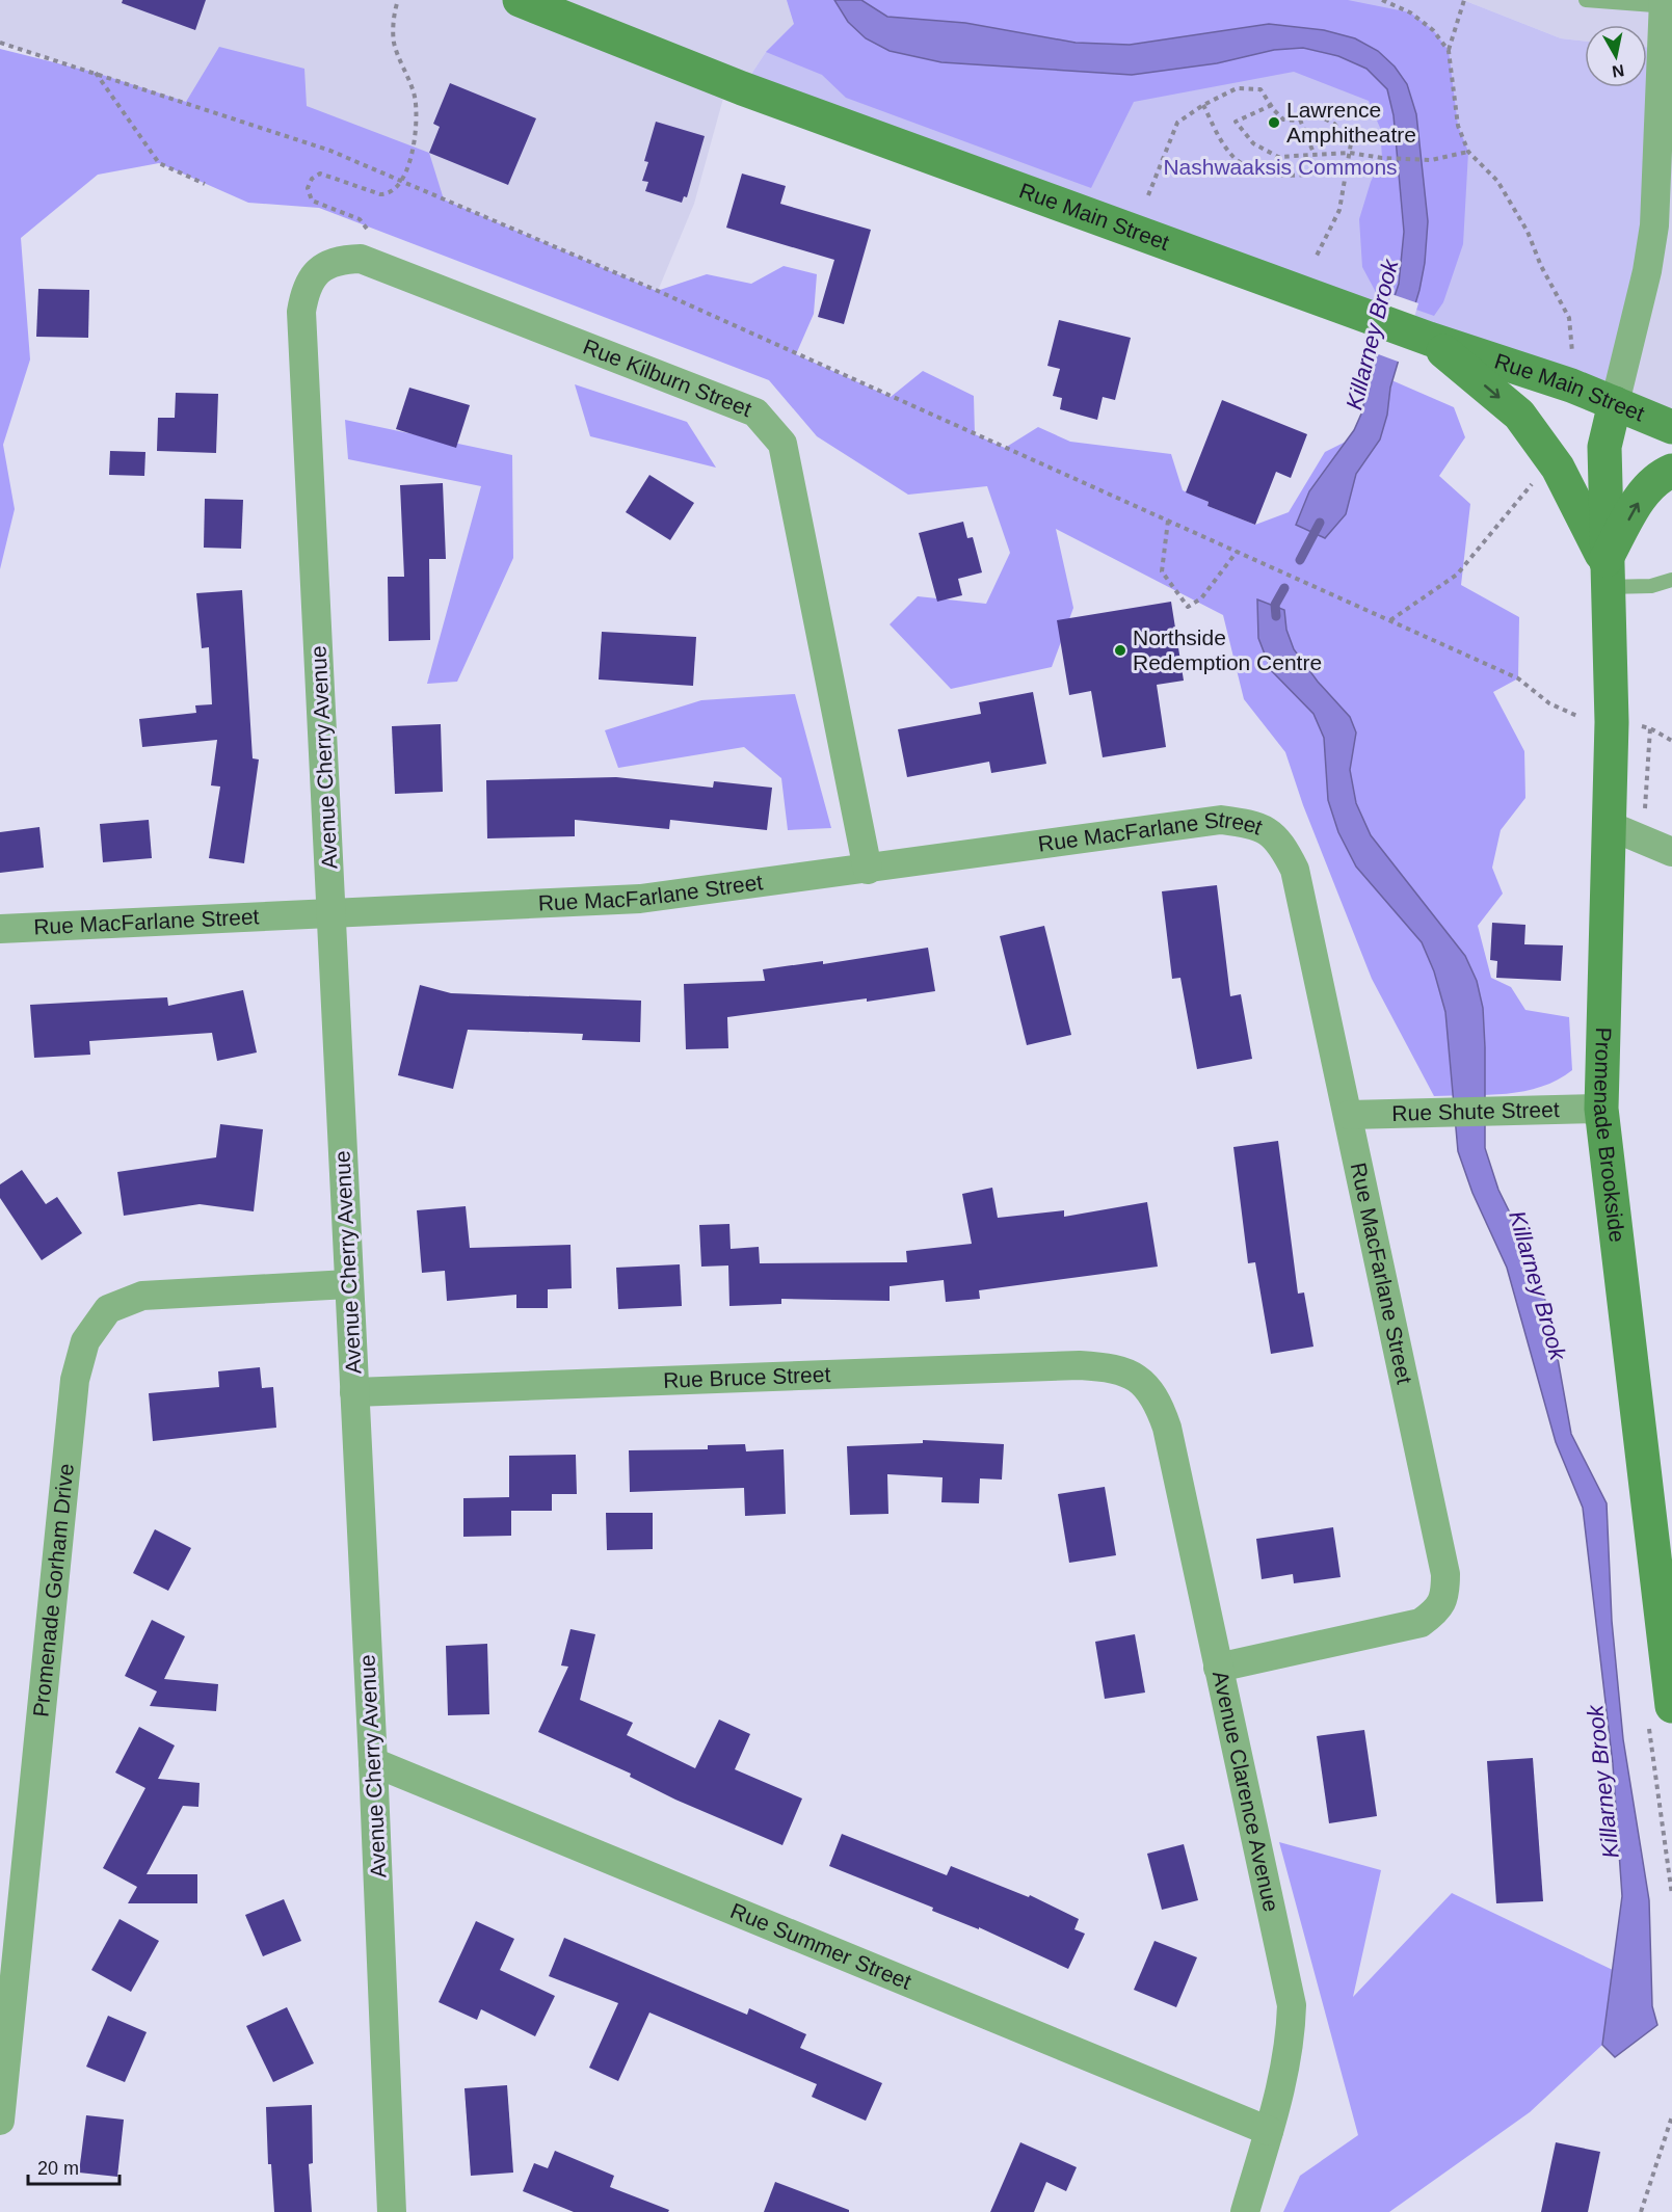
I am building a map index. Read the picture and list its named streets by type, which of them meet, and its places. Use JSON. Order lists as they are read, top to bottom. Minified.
{"streets":{"main road":["Rue Main Street","Promenade Brookside"],"street":["Rue Kilburn Street","Avenue Cherry Avenue","Rue MacFarlane Street","Rue Shute Street","Rue Bruce Street","Promenade Gorham Drive","Avenue Clarence Avenue","Rue Summer Street"]},"crossings":[["Rue Main Street","Promenade Brookside"],["Rue Kilburn Street","Avenue Cherry Avenue"],["Rue Kilburn Street","Rue MacFarlane Street"],["Avenue Cherry Avenue","Rue MacFarlane Street"],["Avenue Cherry Avenue","Rue Bruce Street"],["Avenue Cherry Avenue","Promenade Gorham Drive"],["Avenue Cherry Avenue","Rue Summer Street"],["Rue MacFarlane Street","Rue Shute Street"],["Rue MacFarlane Street","Avenue Clarence Avenue"],["Rue Shute Street","Promenade Brookside"],["Rue Bruce Street","Avenue Clarence Avenue"],["Avenue Clarence Avenue","Rue Summer Street"]],"water":["Killarney Brook"],"parks":["Nashwaaksis Commons"],"places":["Lawrence Amphitheatre","Northside Redemption Centre"],"scale_bar":"20 m","north":"bottom"}
